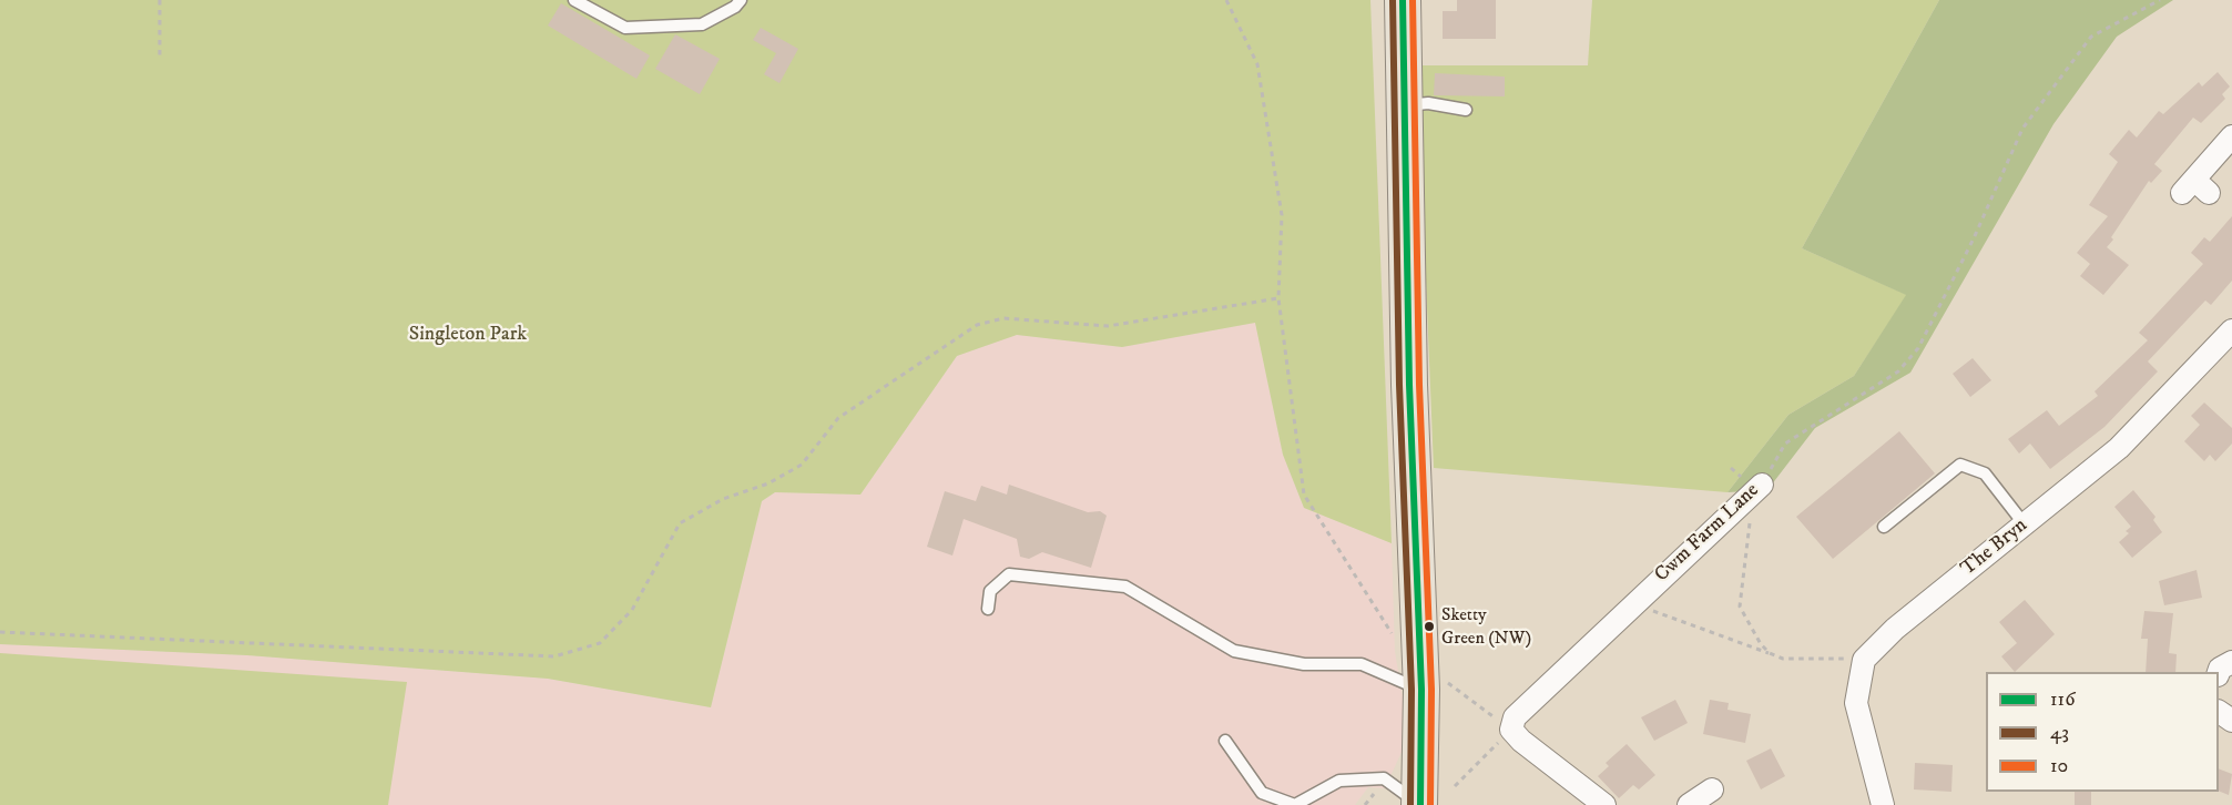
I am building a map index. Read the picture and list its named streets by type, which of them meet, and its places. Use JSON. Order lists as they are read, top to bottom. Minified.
{"streets":{"street":["Cwm Farm Lane","The Bryn"]},"parks":["Singleton Park"],"places":["Sketty Green (NW)"],"lines":["transit line 116","transit line 43","transit line 10"],"legend":["116","43","10"]}
